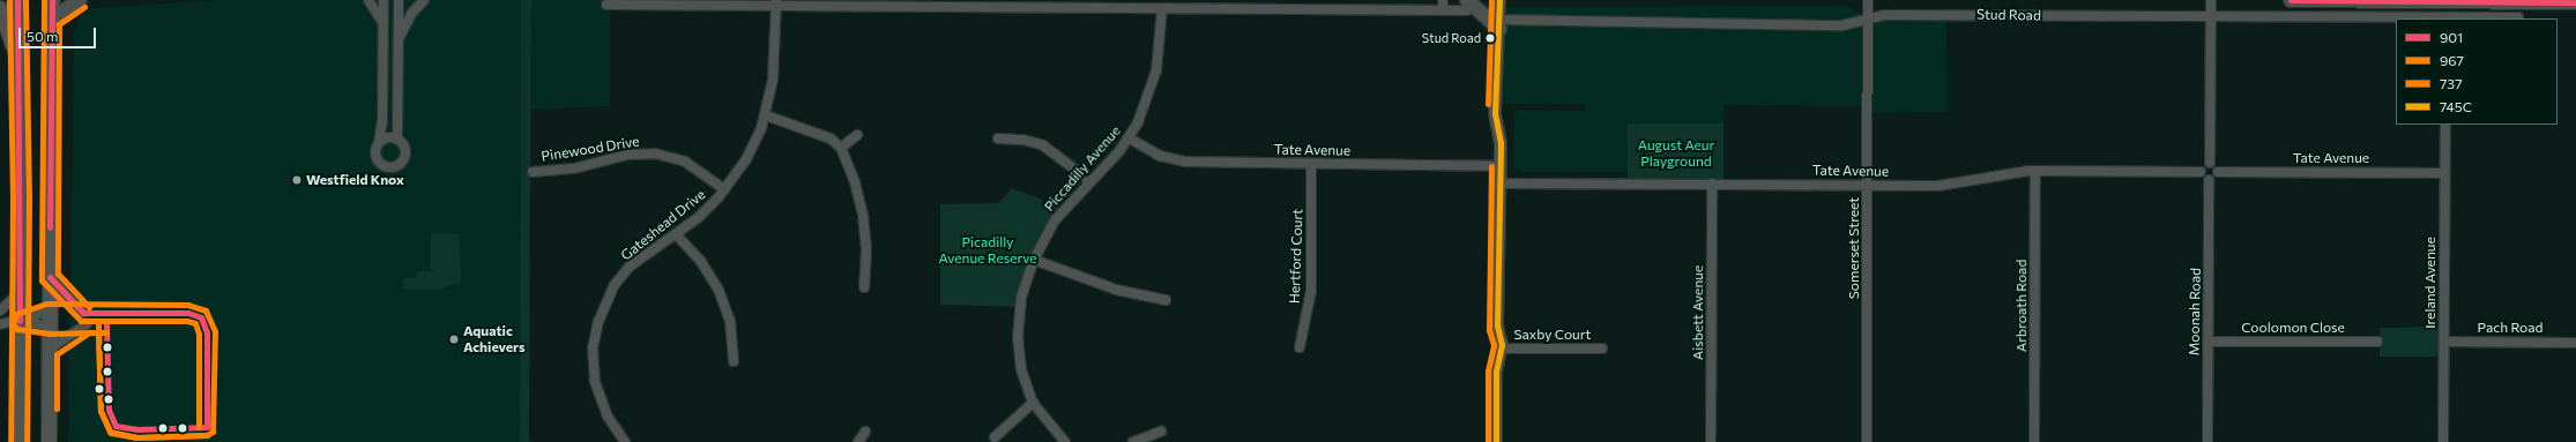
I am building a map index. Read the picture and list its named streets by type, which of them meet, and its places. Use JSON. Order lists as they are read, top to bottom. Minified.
{"streets":{"street":["Stud Road","Pinewood Drive","Tate Avenue","Piccadilly Avenue","Gateshead Drive","Somerset Street","Hertford Court","Ireland Avenue","Arbroath Road","Moonah Road","Aisbett Avenue","Coolomon Close","Pach Road","Saxby Court"]},"crossings":[["Stud Road","Somerset Street"],["Pinewood Drive","Gateshead Drive"],["Tate Avenue","Piccadilly Avenue"],["Tate Avenue","Somerset Street"],["Tate Avenue","Hertford Court"],["Tate Avenue","Ireland Avenue"],["Tate Avenue","Arbroath Road"],["Tate Avenue","Moonah Road"],["Tate Avenue","Aisbett Avenue"],["Ireland Avenue","Pach Road"],["Moonah Road","Coolomon Close"]],"parks":["August Aeur Playground","Picadilly Avenue Reserve"],"places":["Stud Road","Westfield Knox","Aquatic Achievers"],"lines":["transit line 901","transit line 967","transit line 737","transit line 745C"],"legend":["901","967","737","745C"],"scale_bar":"50 m"}
